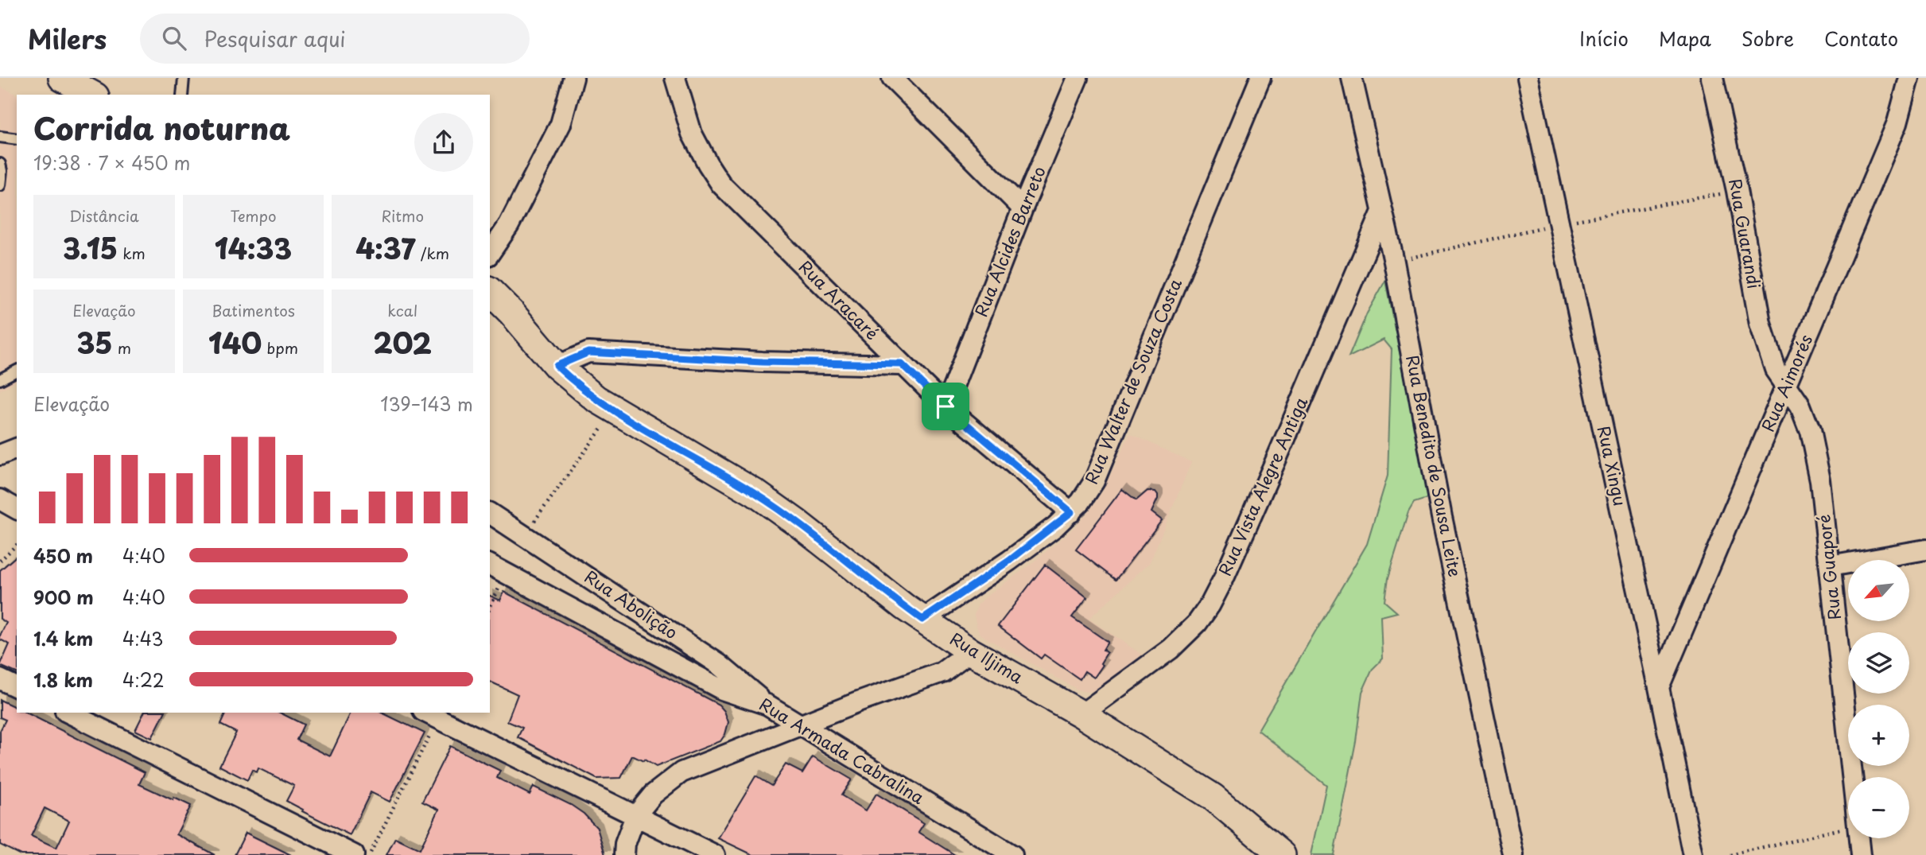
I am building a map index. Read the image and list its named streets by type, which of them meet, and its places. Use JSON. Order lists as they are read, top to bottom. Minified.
{"streets":{"main road":["Rua Iljima"],"street":["Rua Guarandi","Rua Alcides Barreto","Rua Aracaré","Rua Walter de Souza Costa","Rua Aimorés","Rua Benedito de Sousa Leite","Rua Xingu","Rua Vista Alegre Antiga","Rua Guaporé","Rua Abolição","Rua Armada Cabralina"]},"crossings":[["Rua Guarandi","Rua Aimorés"],["Rua Guarandi","Rua Guaporé"],["Rua Alcides Barreto","Rua Aracaré"],["Rua Aracaré","Rua Walter de Souza Costa"],["Rua Walter de Souza Costa","Rua Iljima"],["Rua Aimorés","Rua Xingu"],["Rua Aimorés","Rua Guaporé"],["Rua Benedito de Sousa Leite","Rua Vista Alegre Antiga"],["Rua Vista Alegre Antiga","Rua Iljima"],["Rua Abolição","Rua Armada Cabralina"]],"north":"bottom left","page":{"header":"Milers","search":"Pesquisar aqui","nav":["Início","Mapa","Sobre","Contato"],"heading":["Corrida noturna","19:38 · 7 × 450 m"],"stats":[["Distância","3.15 km"],["Tempo","14:33"],["Ritmo","4:37 /km"],["Elevação","35 m"],["Batimentos","140 bpm"],["kcal","202"]],"chart":["Elevação","139–143 m"],"list":[{"name":"450 m","note":"4:40"},{"name":"900 m","note":"4:40"},{"name":"1.4 km","note":"4:43"},{"name":"1.8 km","note":"4:22"}],"map_buttons":["+","−"]}}
